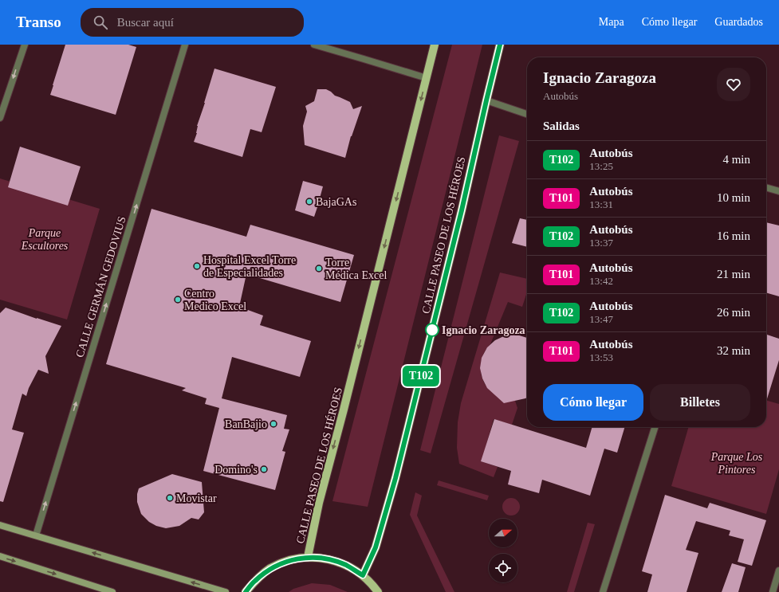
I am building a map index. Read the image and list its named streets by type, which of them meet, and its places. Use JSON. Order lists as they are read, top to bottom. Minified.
{"streets":{"main road":["CALLE PASEO DE LOS HÉROES"],"street":["CALLE GERMÁN GEDOVIUS"]},"one_way":["CALLE GERMÁN GEDOVIUS"],"parks":["Parque Escultores","Parque Los Pintores"],"places":["BajaGAs","Hospital Excel Torre de Especialidades","Torre Médica Excel","Centro Medico Excel","Ignacio Zaragoza","BanBajio","Domino's","Movistar"],"lines":["bus line T102"],"north":"right","page":{"header":"Transo","search":"Buscar aquí","nav":["Mapa","Cómo llegar","Guardados"],"on_map":"T102","heading":[["Ignacio Zaragoza","Autobús"],"Salidas"],"list":[{"mark":"T102","name":"Autobús","note":"13:25","value":"4 min"},{"mark":"T101","name":"Autobús","note":"13:31","value":"10 min"},{"mark":"T102","name":"Autobús","note":"13:37","value":"16 min"},{"mark":"T101","name":"Autobús","note":"13:42","value":"21 min"},{"mark":"T102","name":"Autobús","note":"13:47","value":"26 min"},{"mark":"T101","name":"Autobús","note":"13:53","value":"32 min"}],"buttons":["Cómo llegar","Billetes"]}}
